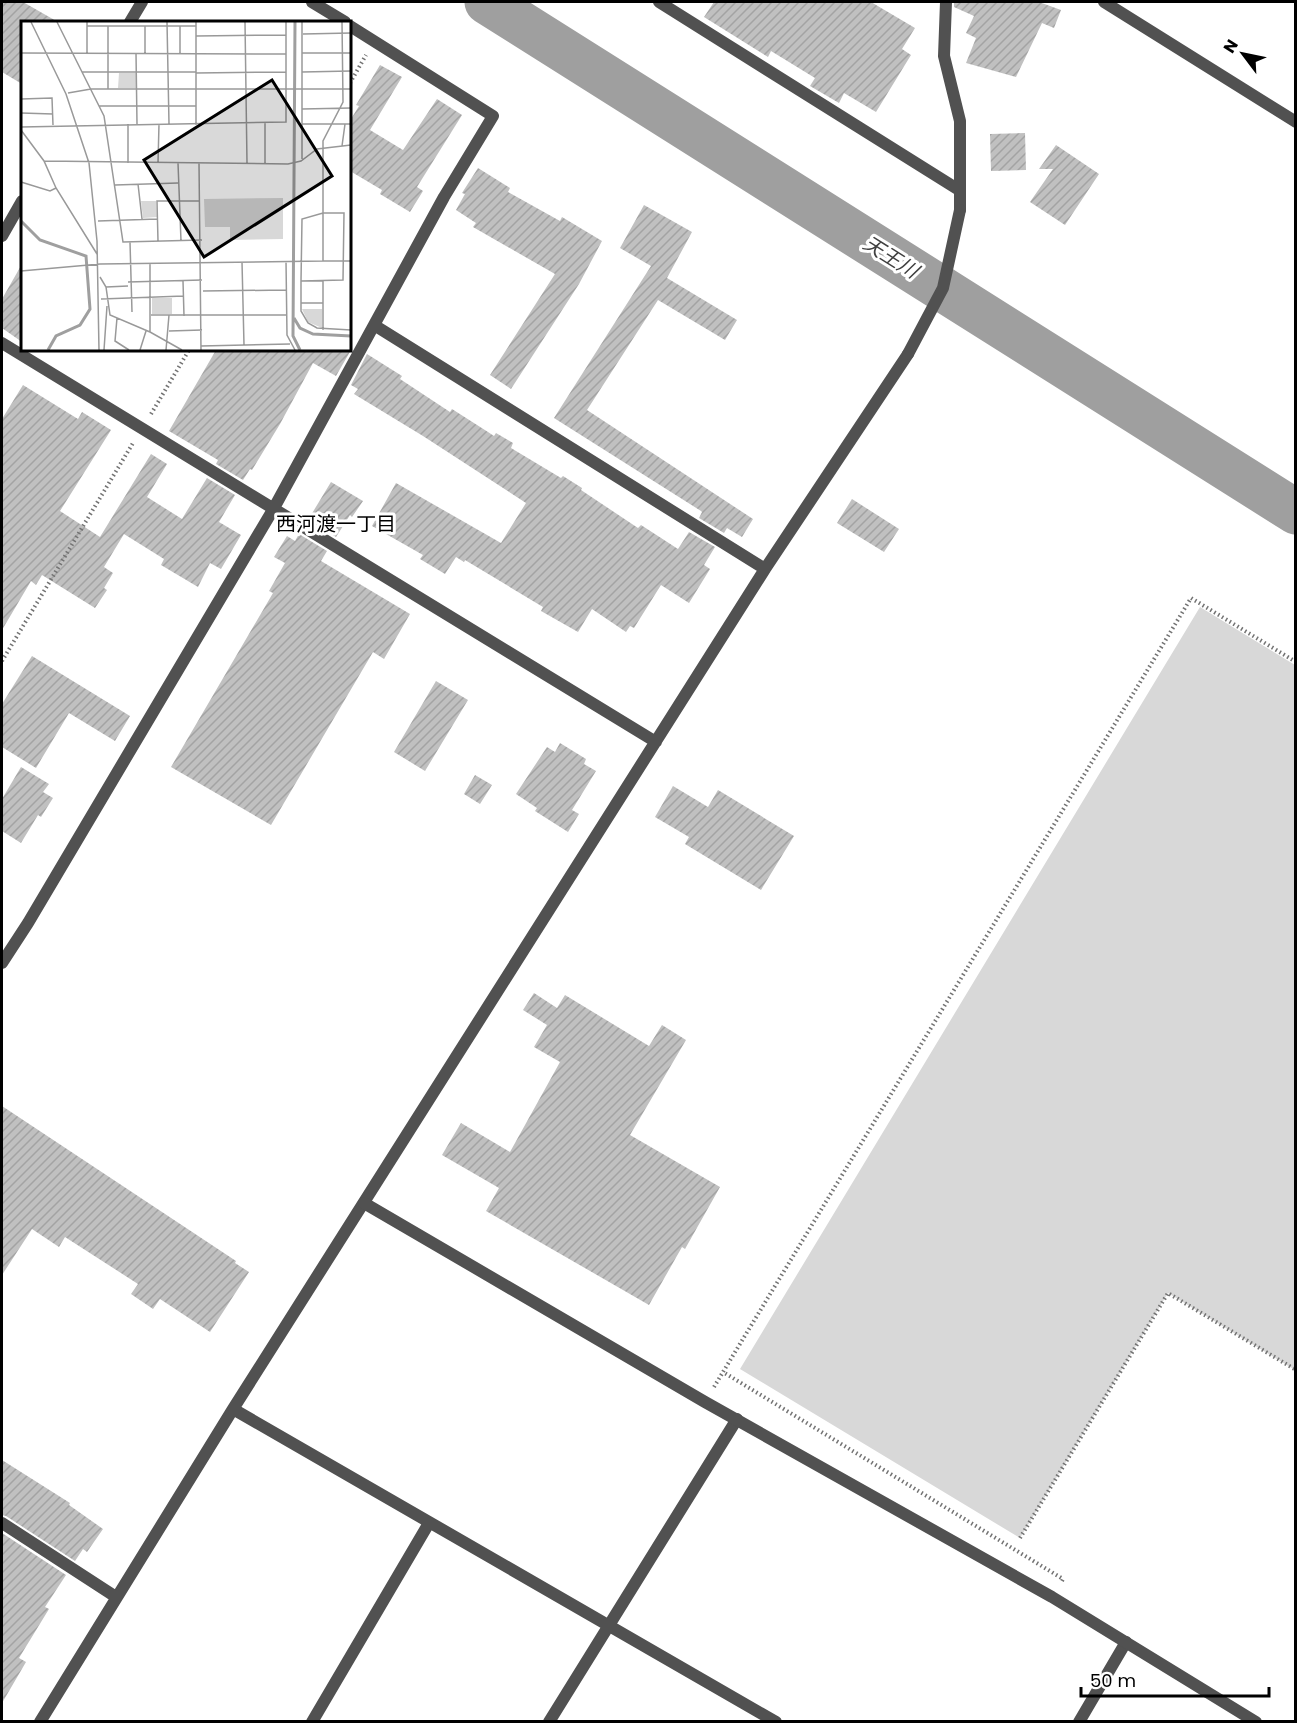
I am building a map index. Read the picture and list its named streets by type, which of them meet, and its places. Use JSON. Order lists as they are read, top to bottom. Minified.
{"districts":["西河渡一丁目"],"water":["天王川"],"scale_bar":"50 m","north":"top left"}
